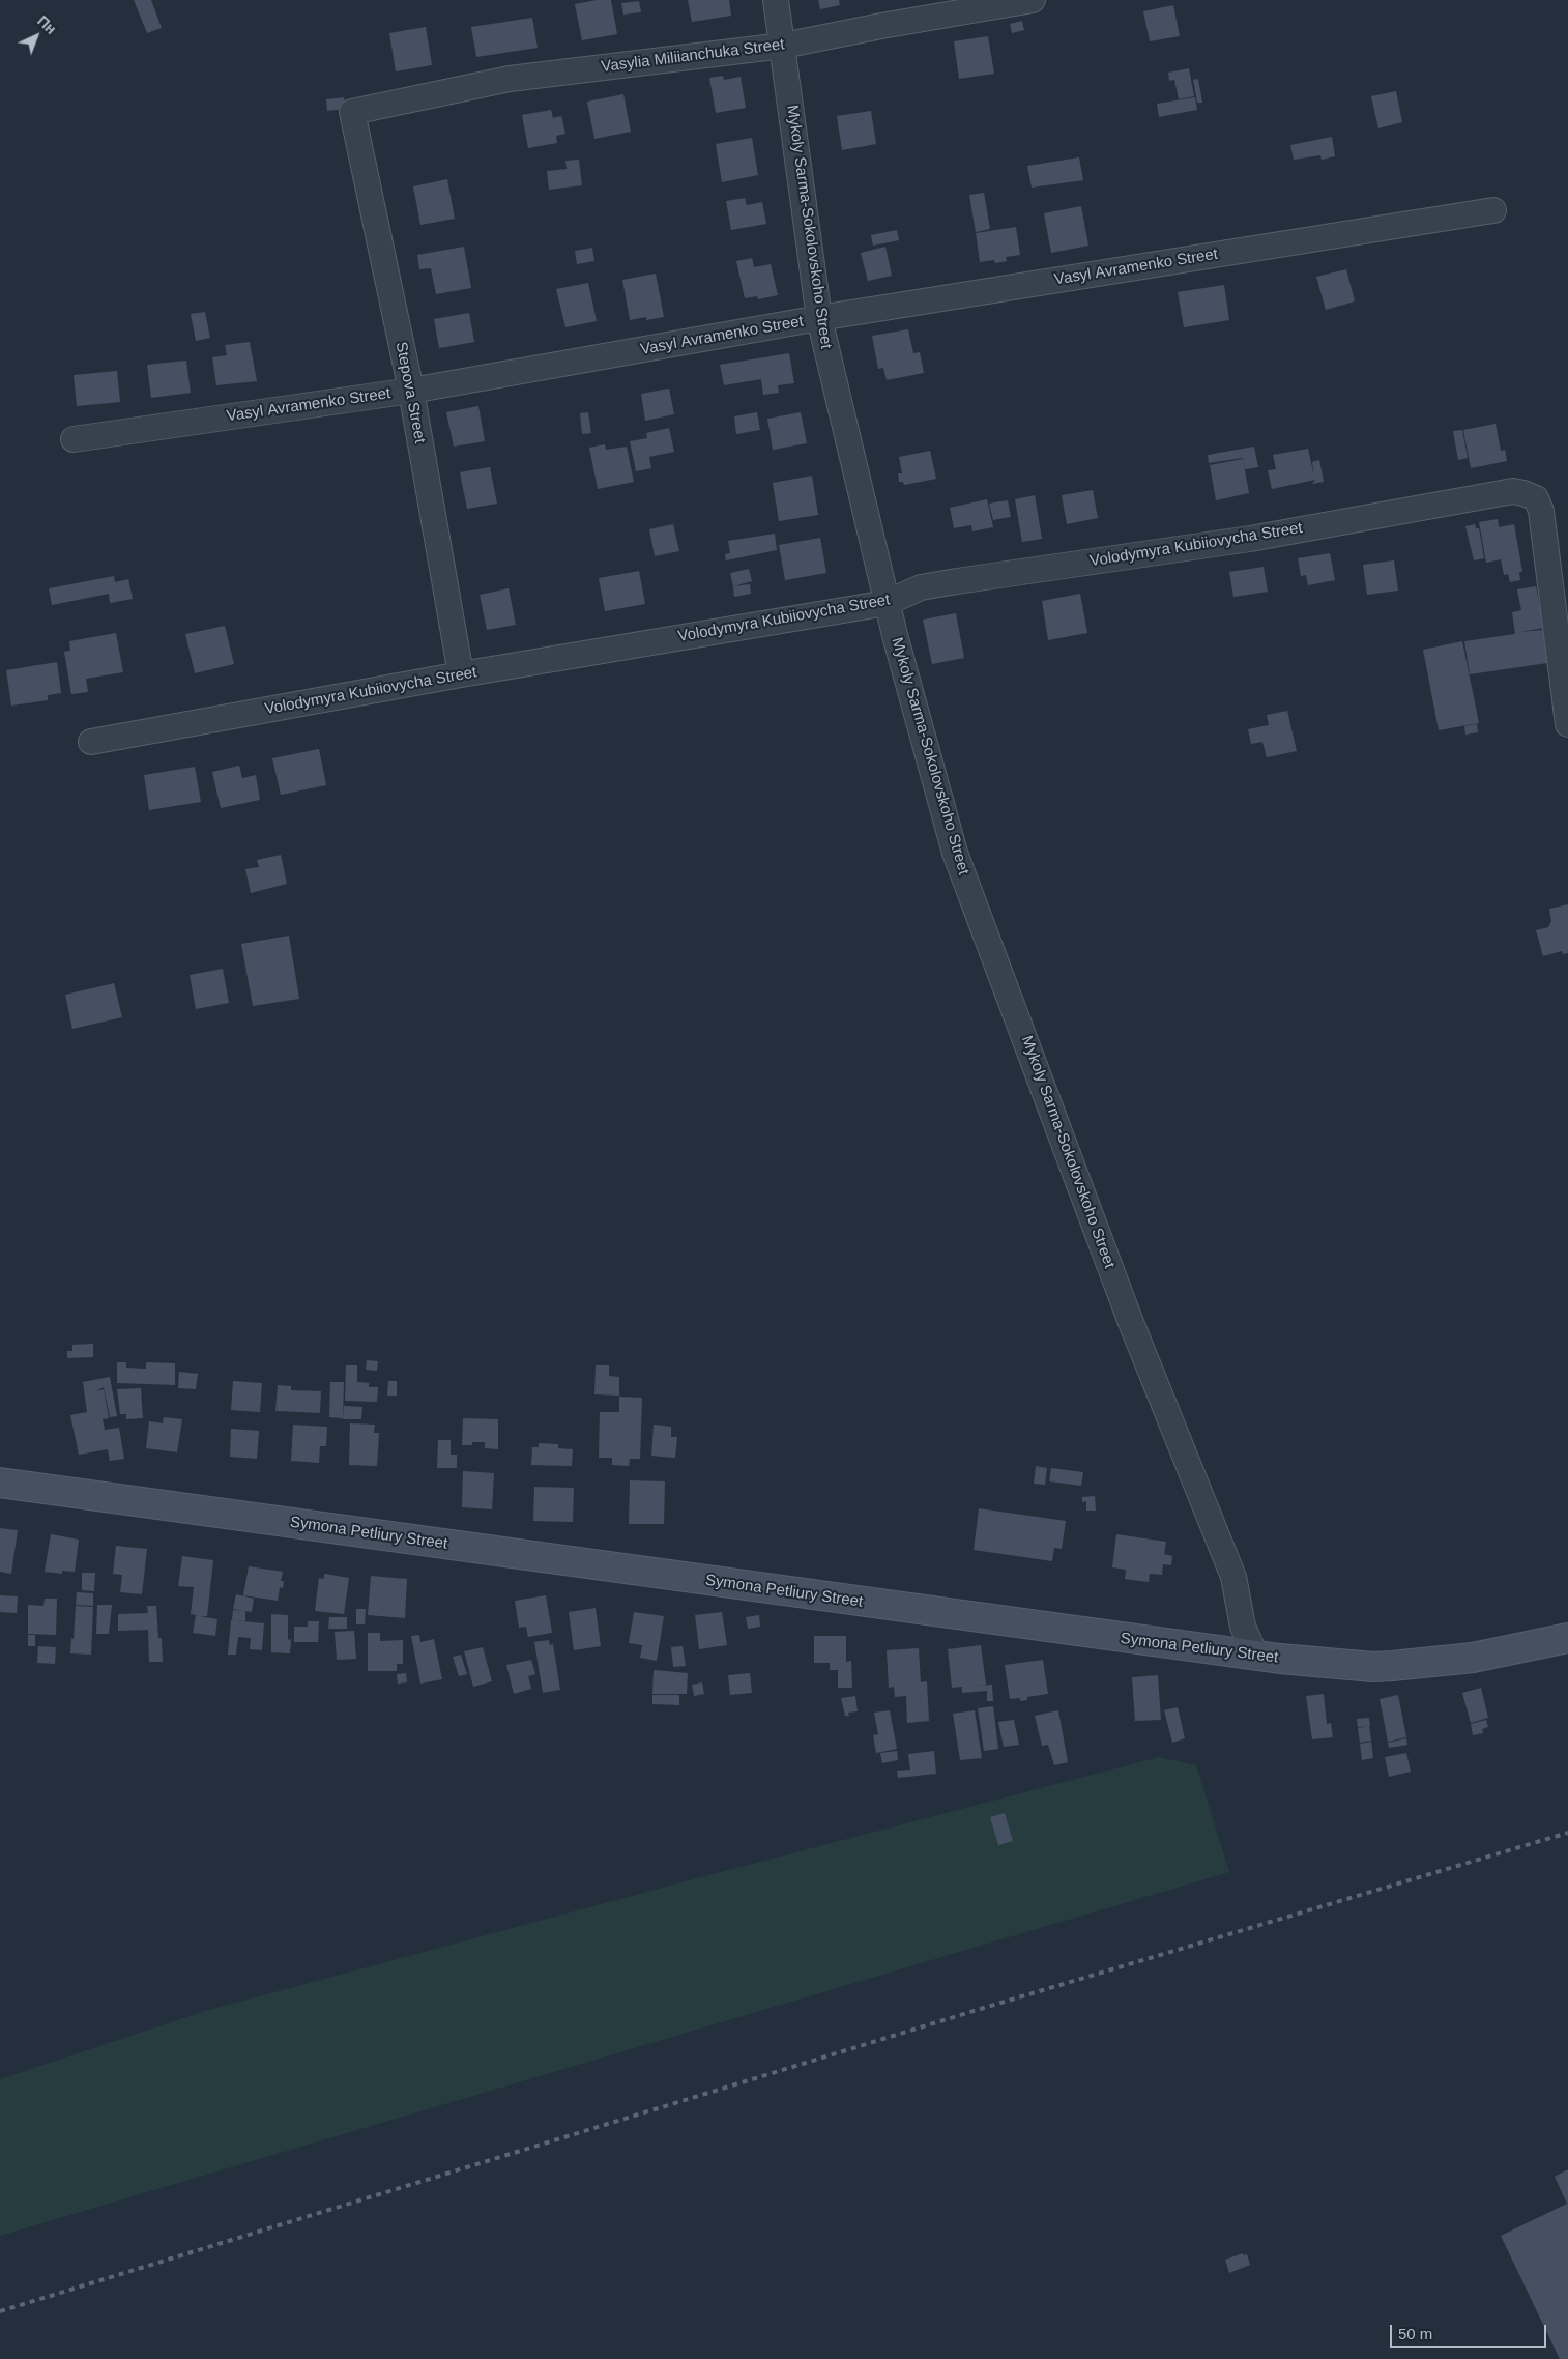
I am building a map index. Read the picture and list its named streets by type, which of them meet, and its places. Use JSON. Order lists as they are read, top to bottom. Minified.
{"streets":{"street":["Vasylia Miliianchuka Street","Mykoly Sarma-Sokolovskoho Street","Vasyl Avramenko Street","Stepova Street","Volodymyra Kubiiovycha Street","Symona Petliury Street"]},"crossings":[["Vasylia Miliianchuka Street","Mykoly Sarma-Sokolovskoho Street"],["Vasylia Miliianchuka Street","Stepova Street"],["Mykoly Sarma-Sokolovskoho Street","Vasyl Avramenko Street"],["Mykoly Sarma-Sokolovskoho Street","Volodymyra Kubiiovycha Street"],["Mykoly Sarma-Sokolovskoho Street","Symona Petliury Street"],["Vasyl Avramenko Street","Stepova Street"],["Stepova Street","Volodymyra Kubiiovycha Street"]],"scale_bar":"50 m","north":"top right"}
